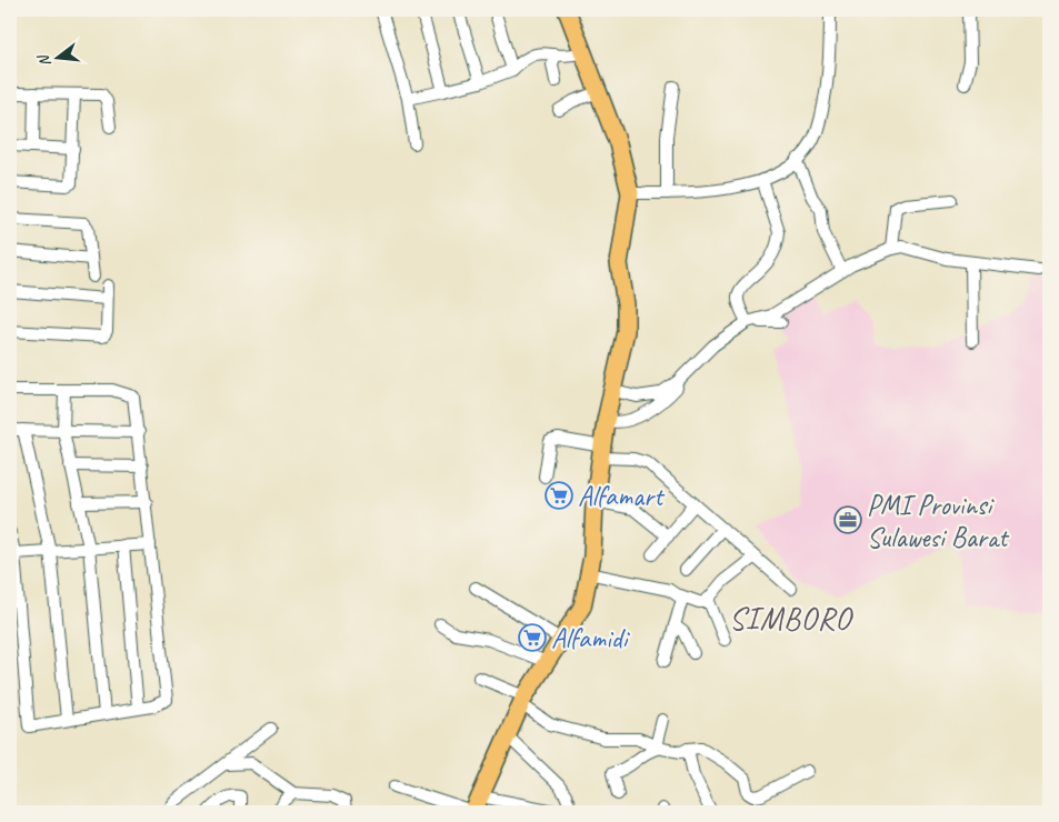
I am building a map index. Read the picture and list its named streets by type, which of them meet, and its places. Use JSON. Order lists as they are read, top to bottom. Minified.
{"districts":["SIMBORO"],"places":{"supermarket":["Alfamart","Alfamidi"],"office":["PMI Provinsi Sulawesi Barat"]},"north":"left"}
